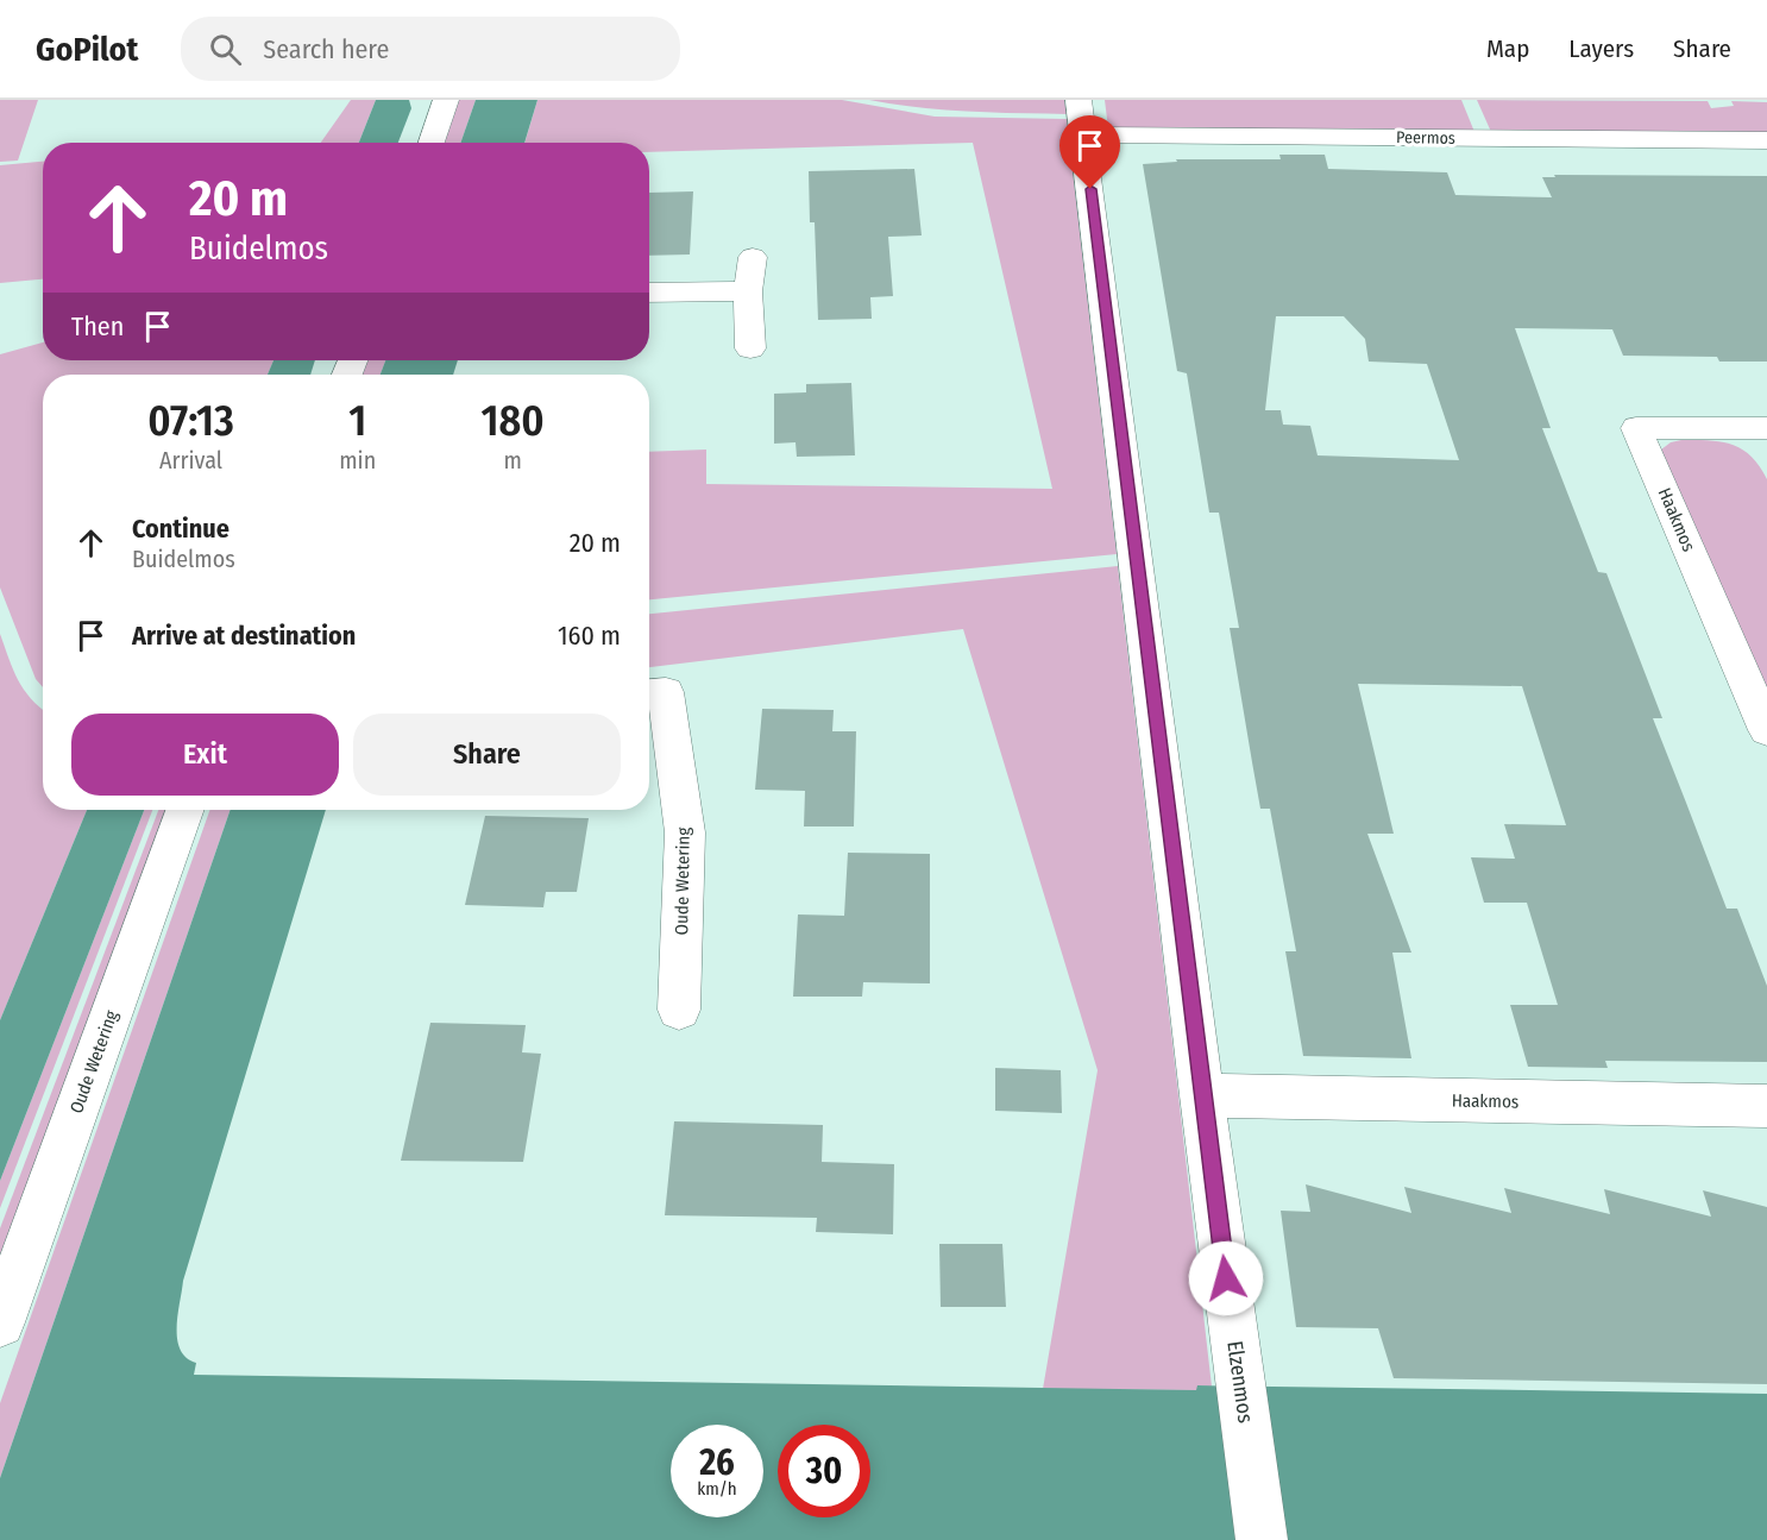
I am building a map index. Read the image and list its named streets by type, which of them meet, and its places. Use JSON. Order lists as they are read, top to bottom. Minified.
{"streets":{"street":["Peermos","Haakmos","Oude Wetering","Elzenmos"]},"crossings":[["Peermos","Elzenmos"],["Haakmos","Elzenmos"]],"page":{"header":"GoPilot","search":"Search here","nav":["Map","Layers","Share"],"turn":["20 m","Buidelmos"],"then":"Then","eta":["07:13","Arrival","1","min","180","m"],"list":[{"name":"Continue","note":"Buidelmos","value":"20 m"},{"name":"Arrive at destination","value":"160 m"}],"buttons":["Exit","Share"],"speed":"26 km/h","limit":"30"}}
